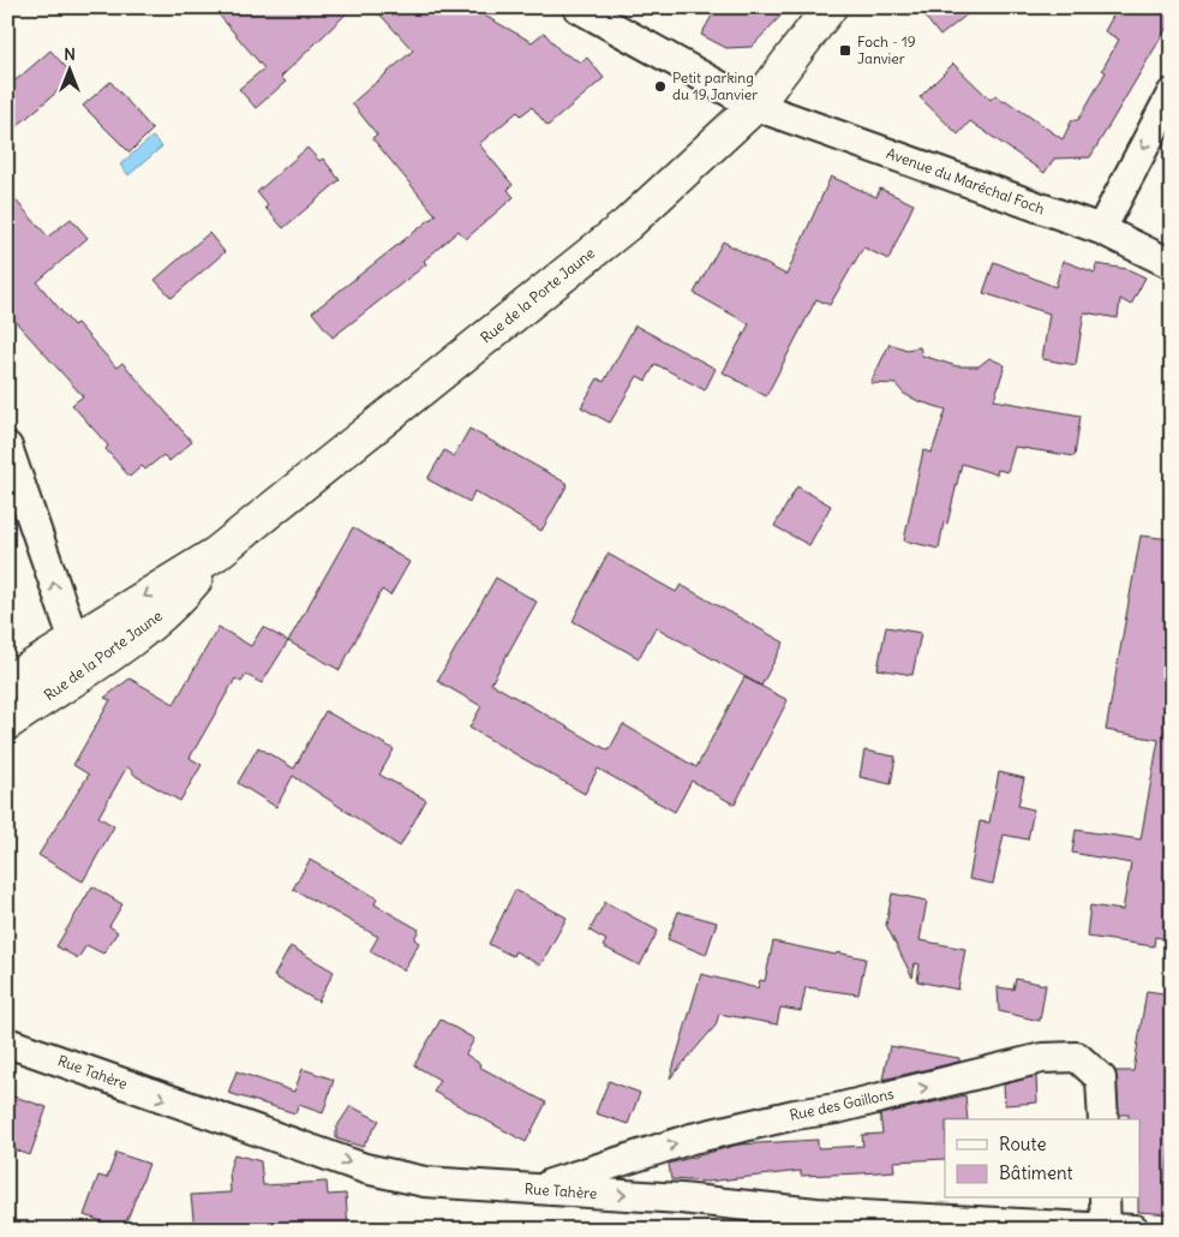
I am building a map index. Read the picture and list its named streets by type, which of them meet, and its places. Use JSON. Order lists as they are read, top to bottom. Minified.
{"streets":{"main road":["Rue de la Porte Jaune"],"street":["Avenue du Maréchal Foch","Rue Tahère","Rue des Gaillons"]},"crossings":[["Avenue du Maréchal Foch","Rue de la Porte Jaune"],["Rue Tahère","Rue des Gaillons"]],"one_way":["Rue Tahère","Rue des Gaillons"],"places":{"transit":["Foch - 19 Janvier"],"other":["Petit parking du 19 Janvier"]},"legend":["Route","Bâtiment"],"north":"top"}
